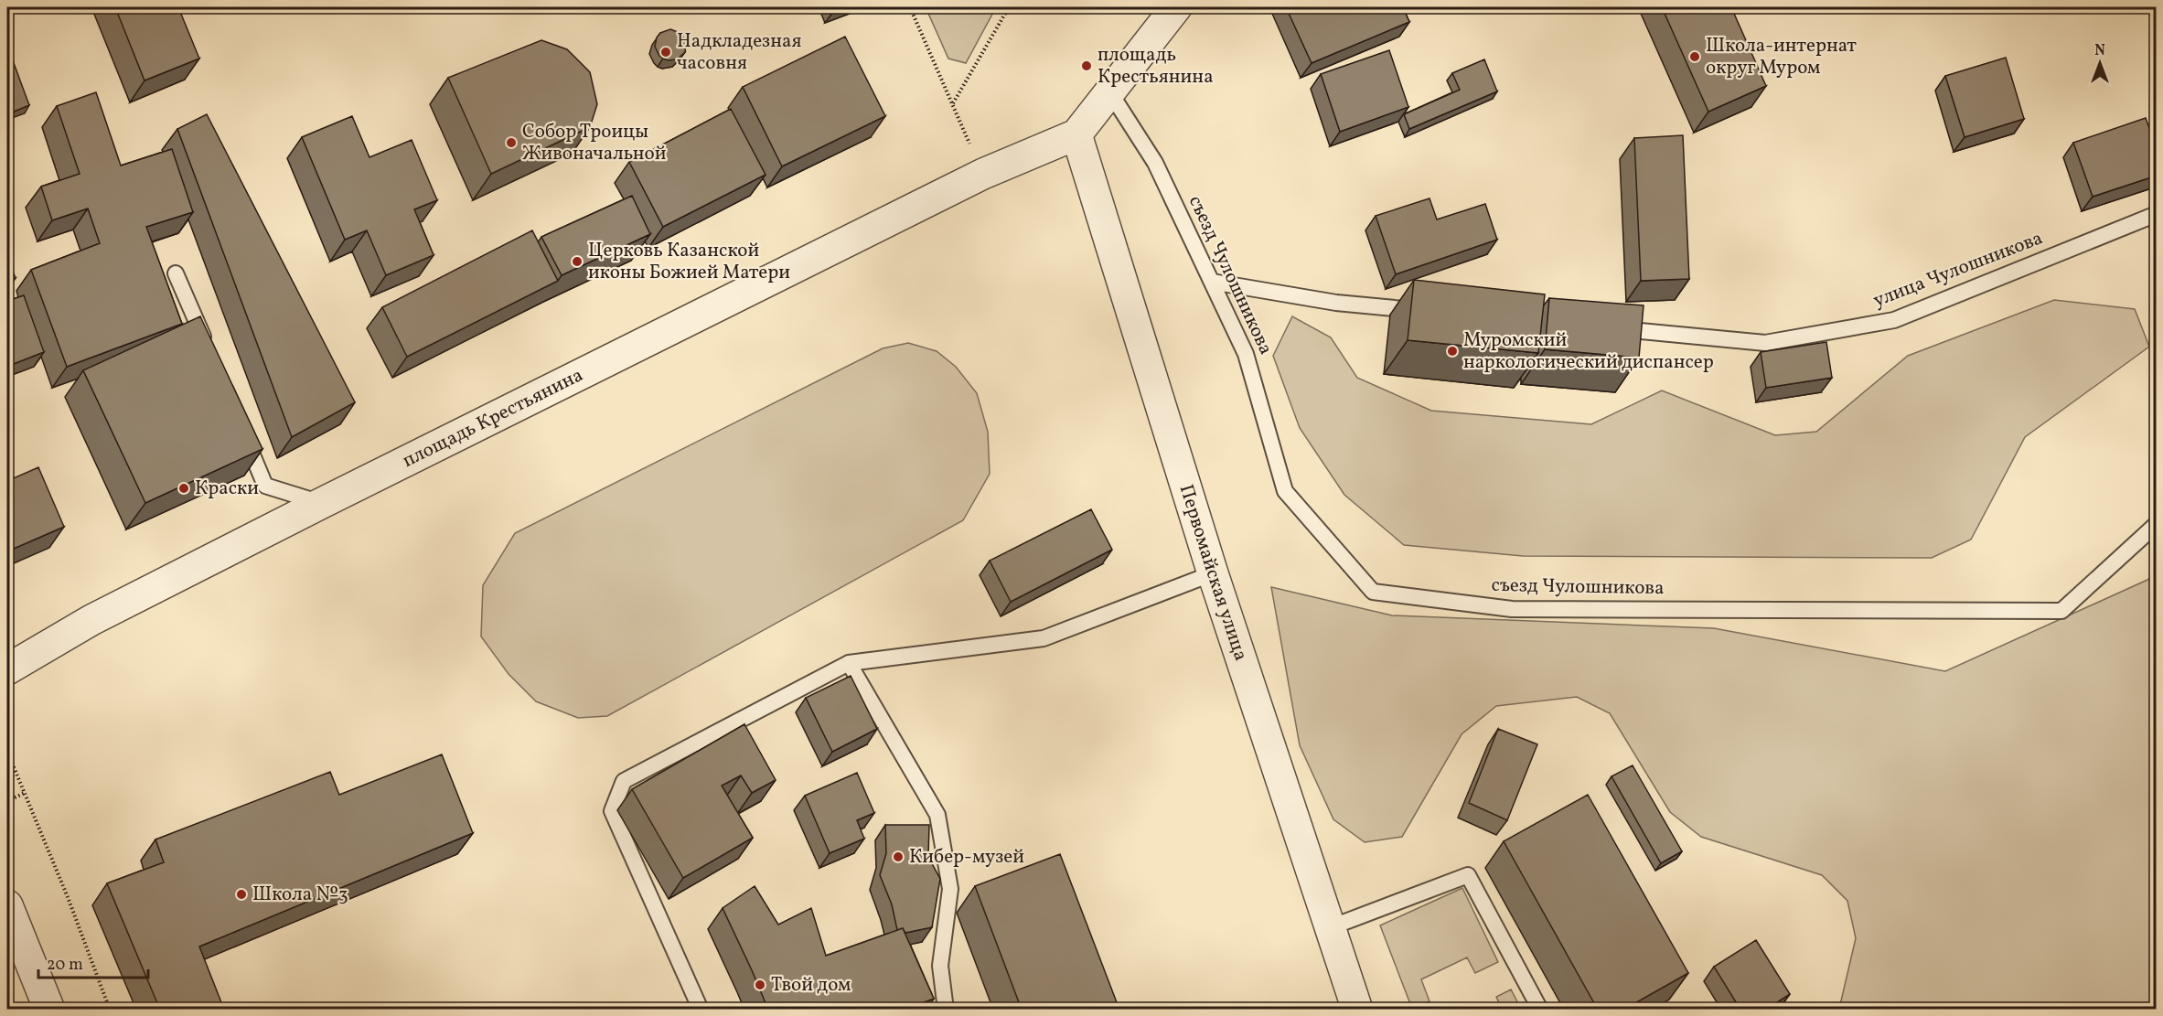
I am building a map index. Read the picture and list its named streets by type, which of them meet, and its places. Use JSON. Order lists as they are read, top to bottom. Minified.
{"streets":{"street":["площадь Крестьянина","Первомайская улица"],"lane":["улица Чулошникова","съезд Чулошникова"]},"crossings":[["площадь Крестьянина","Первомайская улица"]],"places":["Надкладезная часовня","Школа-интернат округ Муром","площадь Крестьянина","Собор Троицы Живоначальной","Церковь Казанской иконы Божией Матери","Муромский наркологический диспансер","Краски","Кибер-музей","Школа №3","Твой дом"],"scale_bar":"20 m","north":"top"}
